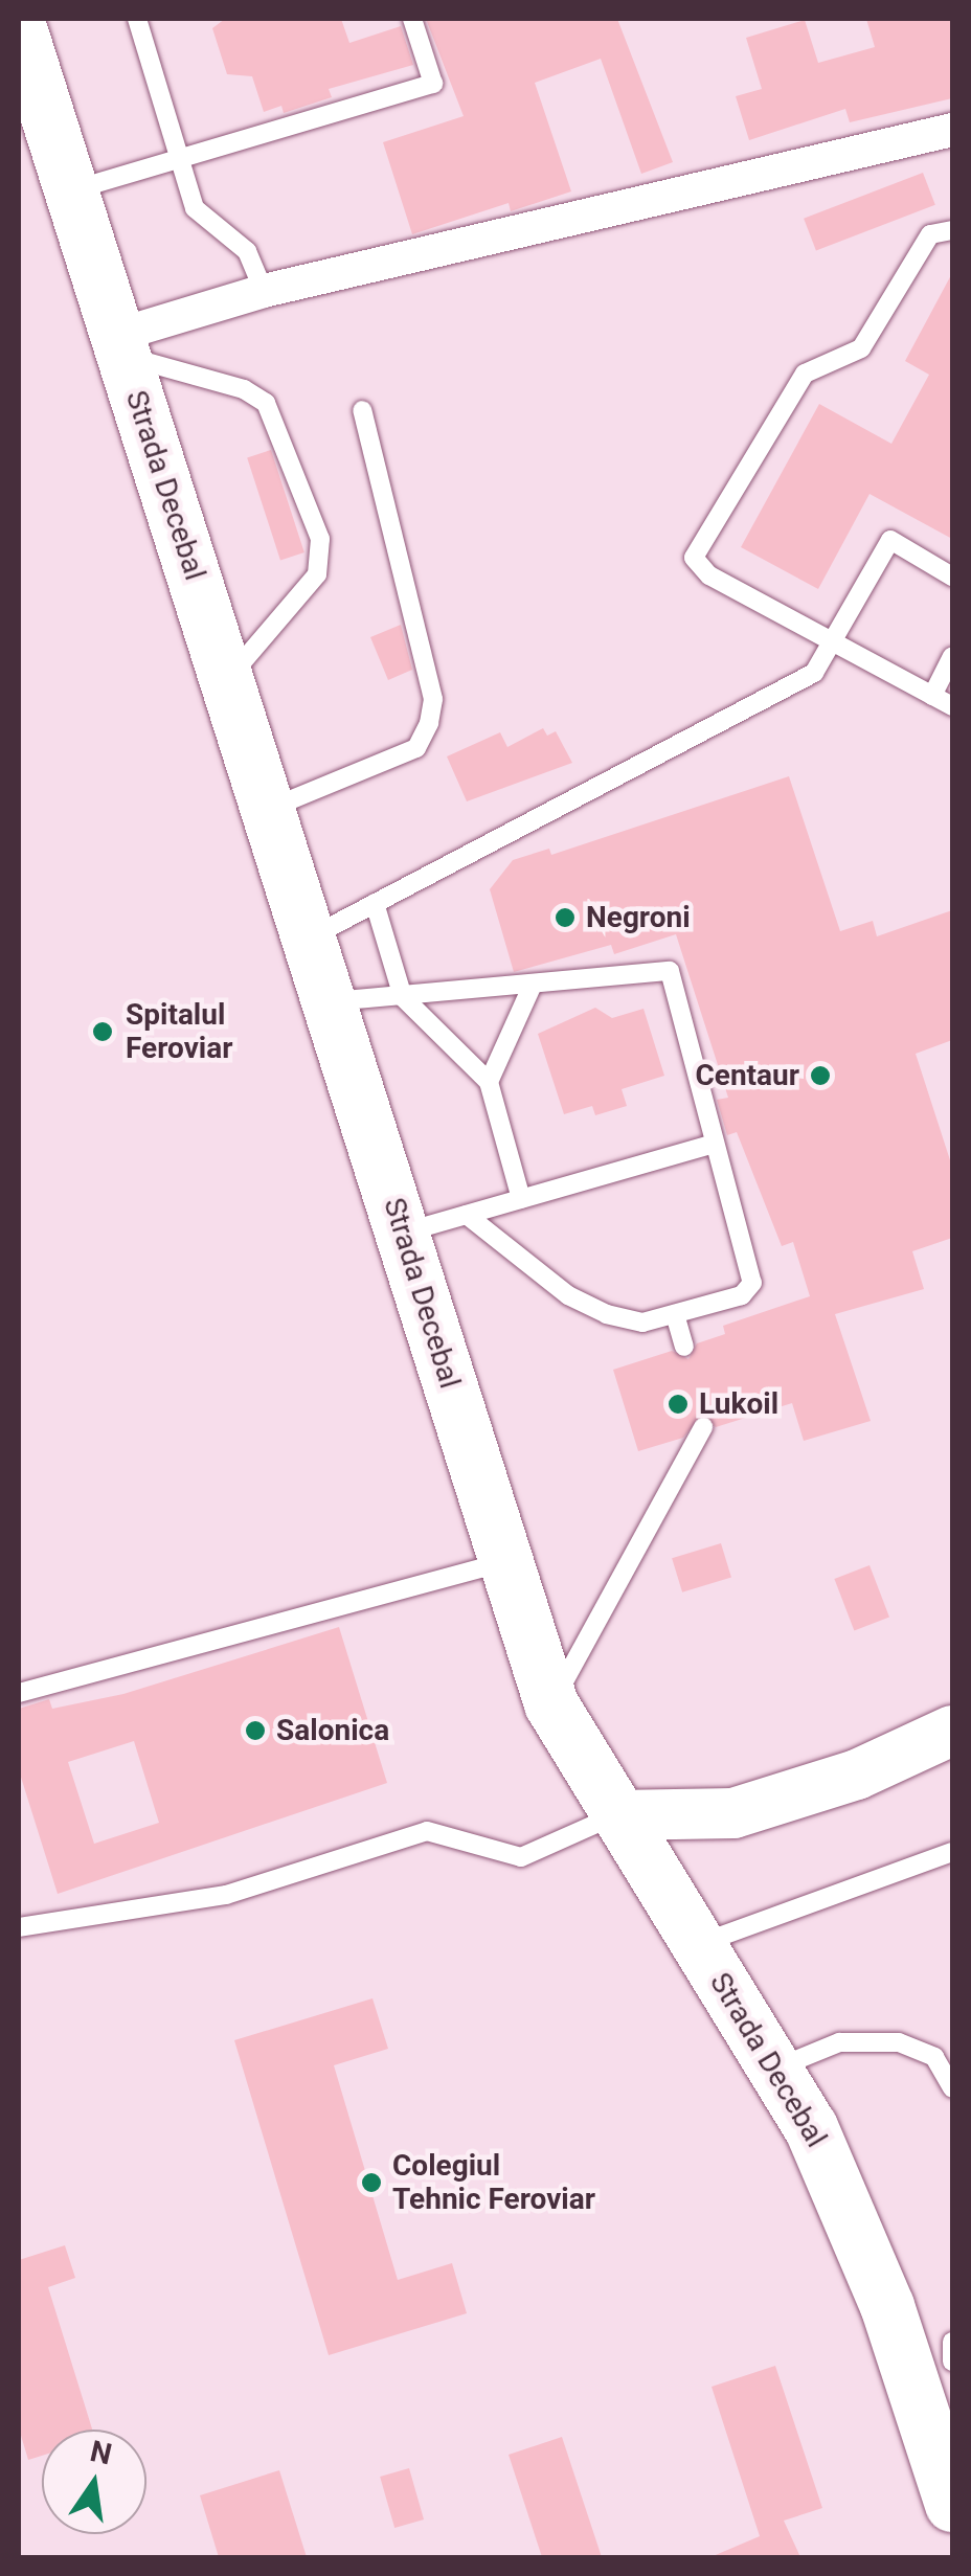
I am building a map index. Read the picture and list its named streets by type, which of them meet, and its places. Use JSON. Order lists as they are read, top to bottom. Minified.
{"streets":{"main road":["Strada Decebal"]},"places":["Negroni","Spitalul Feroviar","Centaur","Lukoil","Salonica","Colegiul Tehnic Feroviar"],"north":"top"}
